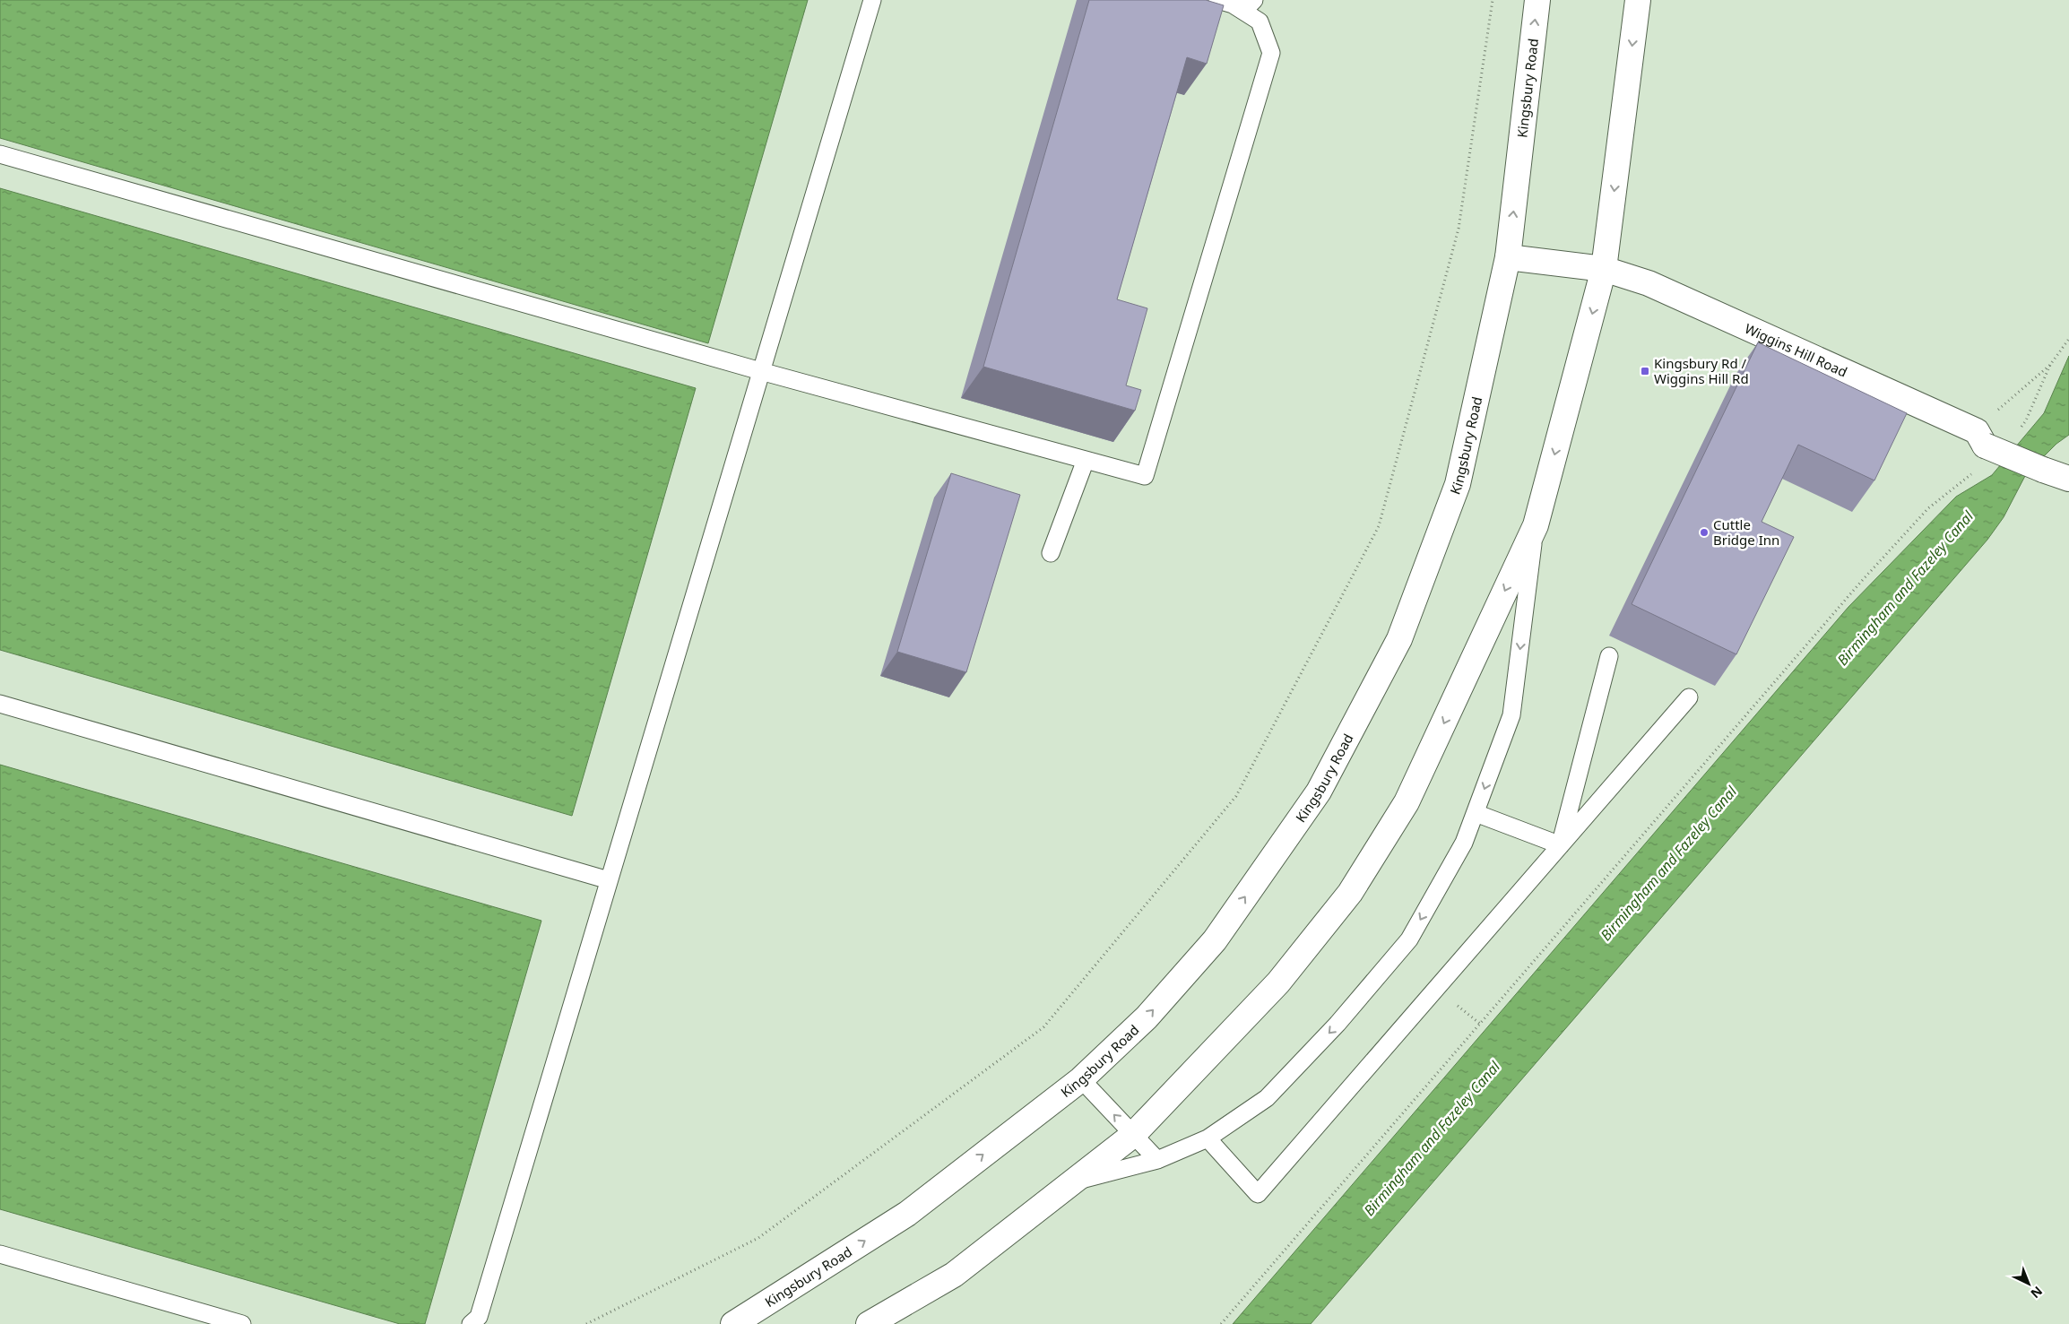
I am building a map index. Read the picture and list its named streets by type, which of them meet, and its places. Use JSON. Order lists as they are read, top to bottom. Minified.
{"streets":{"main road":["Kingsbury Road","Wiggins Hill Road"]},"crossings":[["Kingsbury Road","Wiggins Hill Road"]],"water":["Birmingham and Fazeley Canal"],"places":{"transit":["Kingsbury Rd / Wiggins Hill Rd"],"other":["Cuttle Bridge Inn"]},"north":"bottom right"}
